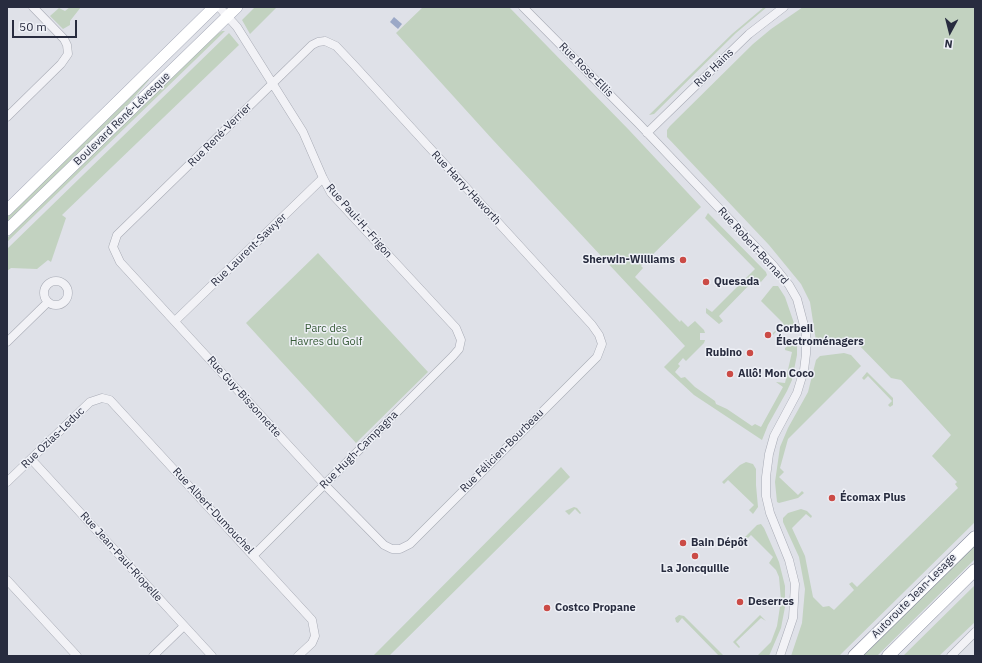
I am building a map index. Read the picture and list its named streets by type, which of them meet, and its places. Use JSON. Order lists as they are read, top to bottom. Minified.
{"streets":{"highway":["Autoroute Jean-Lesage"],"main road":["Boulevard René-Lévesque"],"street":["Rue Hains","Rue Rose-Ellis","Rue René-Verrier","Rue Harry-Haworth","Rue Paul-H.-Frigon","Rue Robert-Bernard","Rue Laurent-Sawyer","Rue Guy-Bissonnette","Rue Ozias-Leduc","Rue Hugh-Campagna","Rue Félicien-Bourbeau","Rue Albert-Dumouchel","Rue Jean-Paul-Riopelle"]},"crossings":[["Rue Hains","Rue Rose-Ellis"],["Rue Hains","Rue Robert-Bernard"],["Rue Rose-Ellis","Rue Robert-Bernard"],["Boulevard René-Lévesque","Rue Paul-H.-Frigon"],["Rue René-Verrier","Rue Harry-Haworth"],["Rue René-Verrier","Rue Paul-H.-Frigon"],["Rue René-Verrier","Rue Guy-Bissonnette"],["Rue Harry-Haworth","Rue Félicien-Bourbeau"],["Rue Paul-H.-Frigon","Rue Laurent-Sawyer"],["Rue Paul-H.-Frigon","Rue Hugh-Campagna"],["Rue Laurent-Sawyer","Rue Guy-Bissonnette"],["Rue Guy-Bissonnette","Rue Hugh-Campagna"],["Rue Guy-Bissonnette","Rue Félicien-Bourbeau"],["Rue Ozias-Leduc","Rue Albert-Dumouchel"],["Rue Ozias-Leduc","Rue Jean-Paul-Riopelle"],["Rue Hugh-Campagna","Rue Albert-Dumouchel"]],"parks":["Parc des Havres du Golf"],"places":["Sherwin-Williams","Quesada","Corbeil Électroménagers","Rubino","Allô! Mon Coco","Écomax Plus","Bain Dépôt","La Joncquille","Deserres","Costco Propane"],"scale_bar":"50 m","north":"bottom"}
